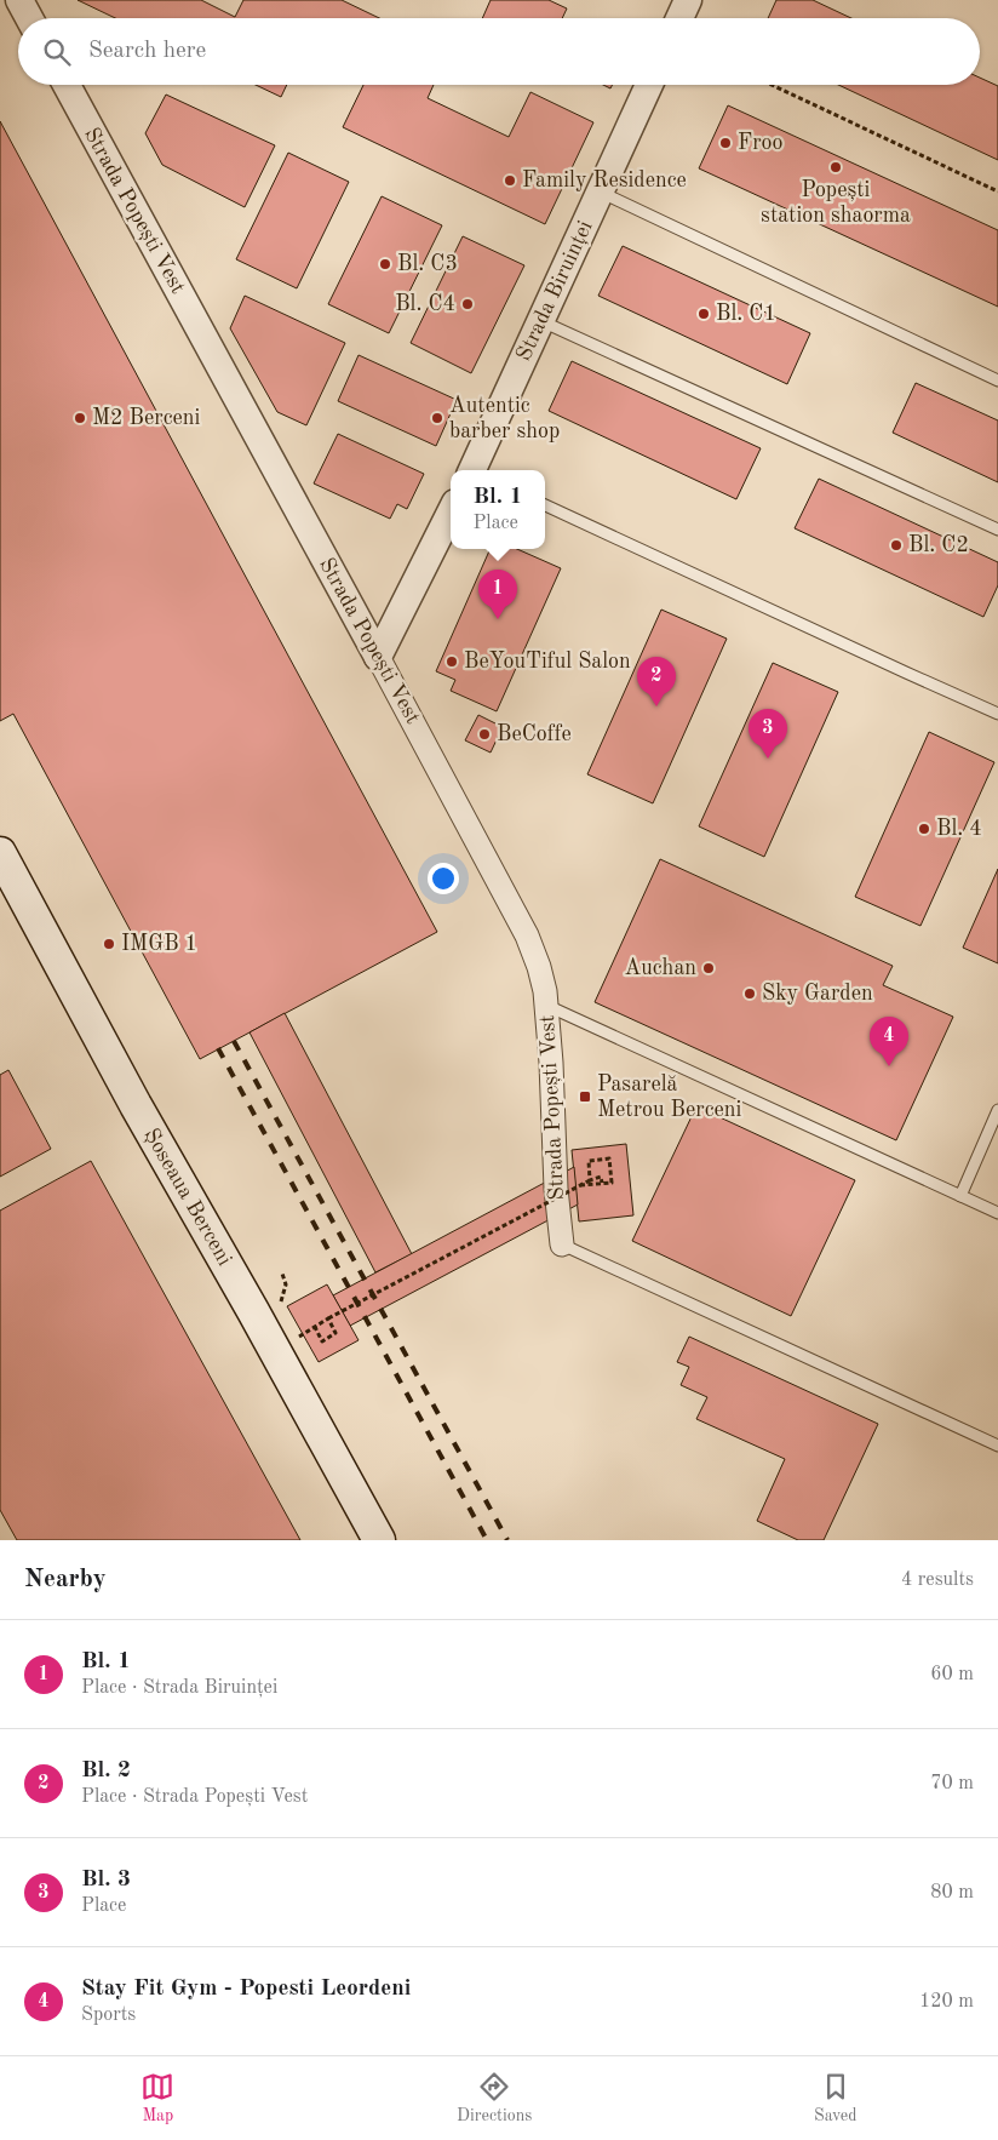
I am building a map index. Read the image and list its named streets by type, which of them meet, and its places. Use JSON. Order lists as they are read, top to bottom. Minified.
{"streets":{"main road":["Șoseaua Berceni"],"street":["Strada Popești Vest","Strada Biruinței"]},"places":{"other":["Froo","Popești station shaorma","Family Residence","Bl. C3","Bl. C4","Bl. C1","M2 Berceni","Autentic barber shop","Bl. C2","BeYouTiful Salon","BeCoffe","Bl. 4","IMGB 1","Auchan","Sky Garden"],"transit":["Pasarelă Metrou Berceni"]},"page":{"search":"Search here","popup":["Bl. 1","Place"],"pins":["1","2","3","4"],"heading":["Nearby","4 results"],"list":[{"mark":"1","name":"Bl. 1","note":"Place · Strada Biruinței","value":"60 m"},{"mark":"2","name":"Bl. 2","note":"Place · Strada Popești Vest","value":"70 m"},{"mark":"3","name":"Bl. 3","note":"Place","value":"80 m"},{"mark":"4","name":"Stay Fit Gym - Popesti Leordeni","note":"Sports","value":"120 m"}],"nav":["Map","Directions","Saved"]}}
